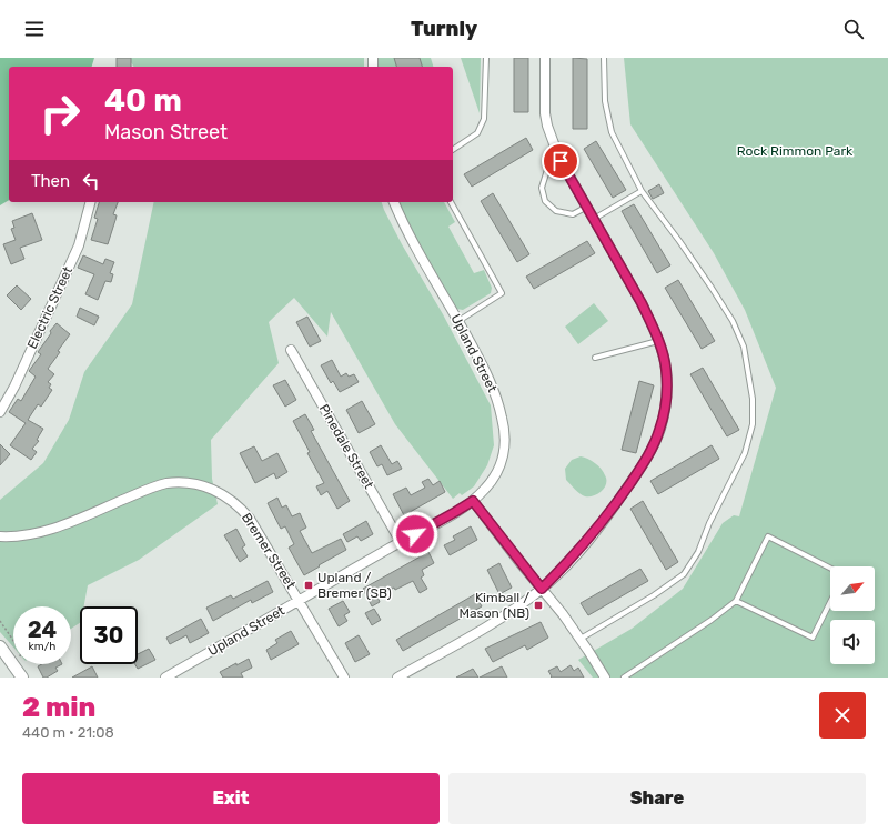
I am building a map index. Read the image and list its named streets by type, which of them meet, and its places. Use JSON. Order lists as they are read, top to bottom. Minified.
{"streets":{"street":["Electric Street","Upland Street","Pinedale Street","Bremer Street"]},"crossings":[["Upland Street","Pinedale Street"],["Upland Street","Bremer Street"]],"parks":["Rock Rimmon Park"],"places":{"transit":["Upland / Bremer (SB)","Kimball / Mason (NB)"]},"north":"top right","page":{"header":"Turnly","turn":["40 m","Mason Street"],"then":"Then","speed":"24 km/h","limit":"30","heading":["2 min","440 m · 21:08"],"buttons":["Exit","Share"]}}
